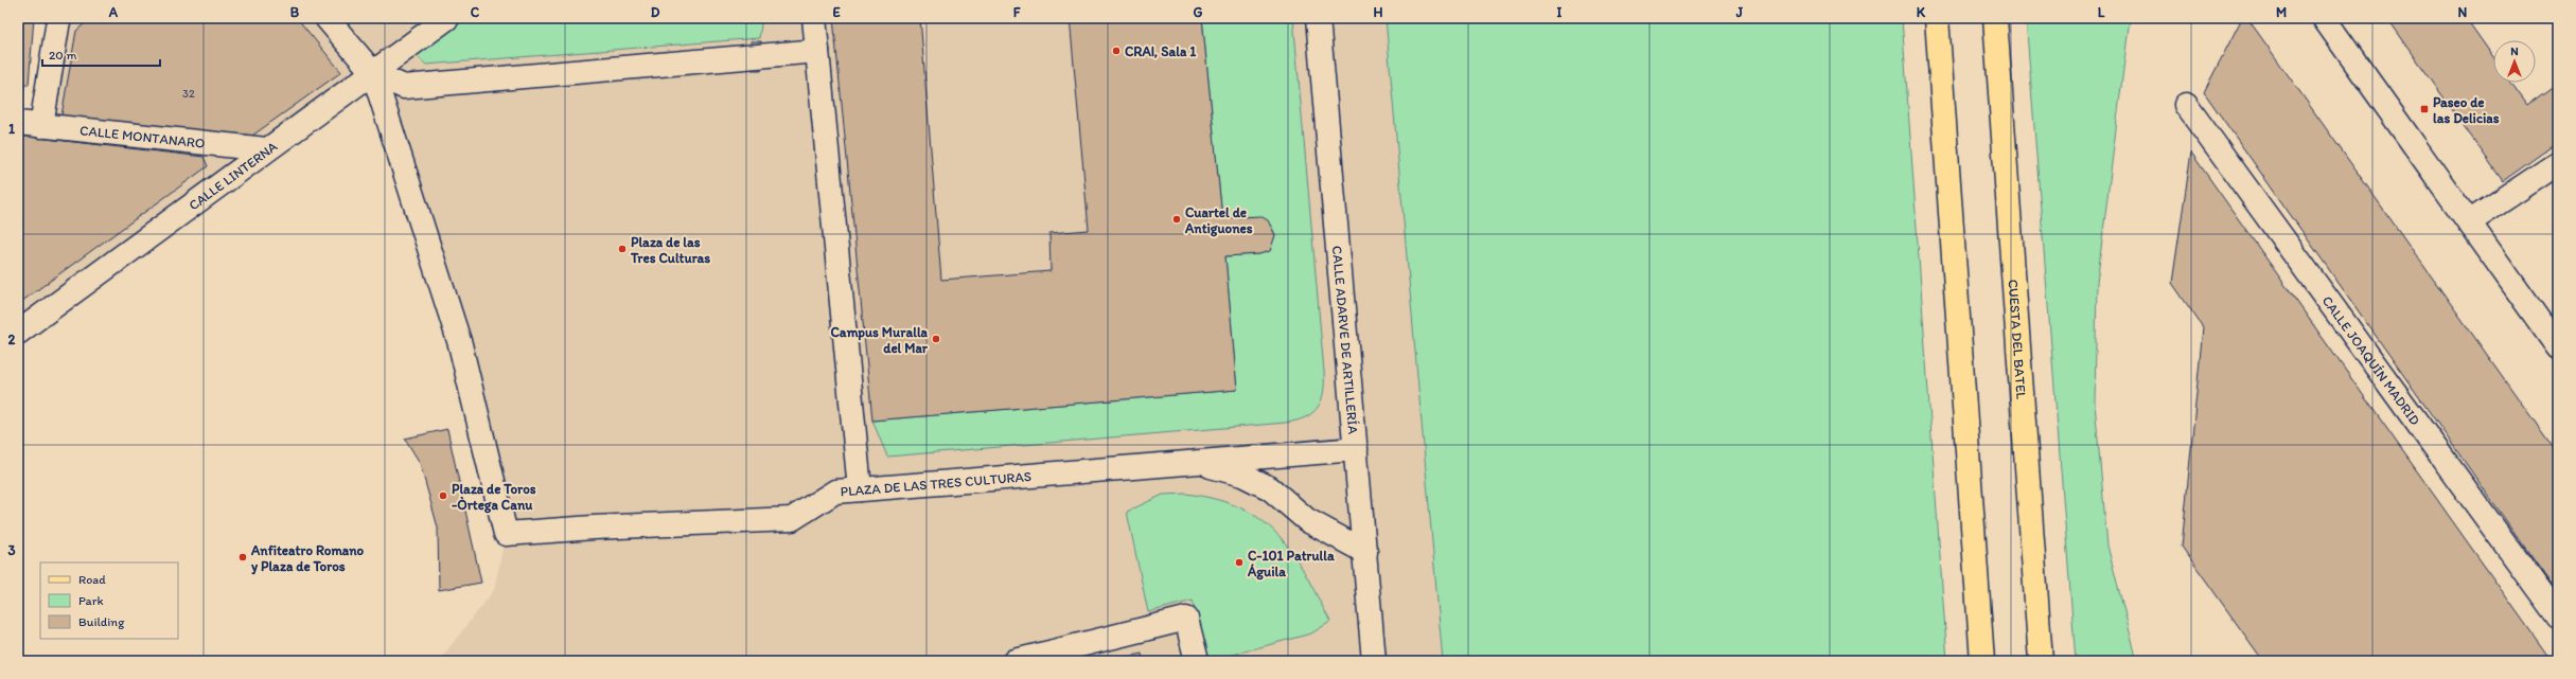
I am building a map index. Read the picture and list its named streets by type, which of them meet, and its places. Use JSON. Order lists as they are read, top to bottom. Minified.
{"streets":{"main road":["CUESTA DEL BATEL"],"street":["CALLE MONTANARO","CALLE LINTERNA","CALLE ADARVE DE ARTILLERÍA","CALLE JOAQUÍN MADRID","PLAZA DE LAS TRES CULTURAS"]},"crossings":[["CALLE MONTANARO","CALLE LINTERNA"],["CALLE LINTERNA","PLAZA DE LAS TRES CULTURAS"]],"places":{"other":["CRAI, Sala 1","Cuartel de Antiguones","Plaza de las Tres Culturas","Campus Muralla del Mar","Plaza de Toros -Òrtega Canu","Anfiteatro Romano y Plaza de Toros","C-101 Patrulla Águila"],"transit":["Paseo de las Delicias"]},"house_numbers":["32"],"legend":["Road","Park","Building"],"scale_bar":"20 m","north":"top","grid":{"columns":["A","B","C","D","E","F","G","H","I","J","K","L","M","N"],"rows":["1","2","3"]}}
